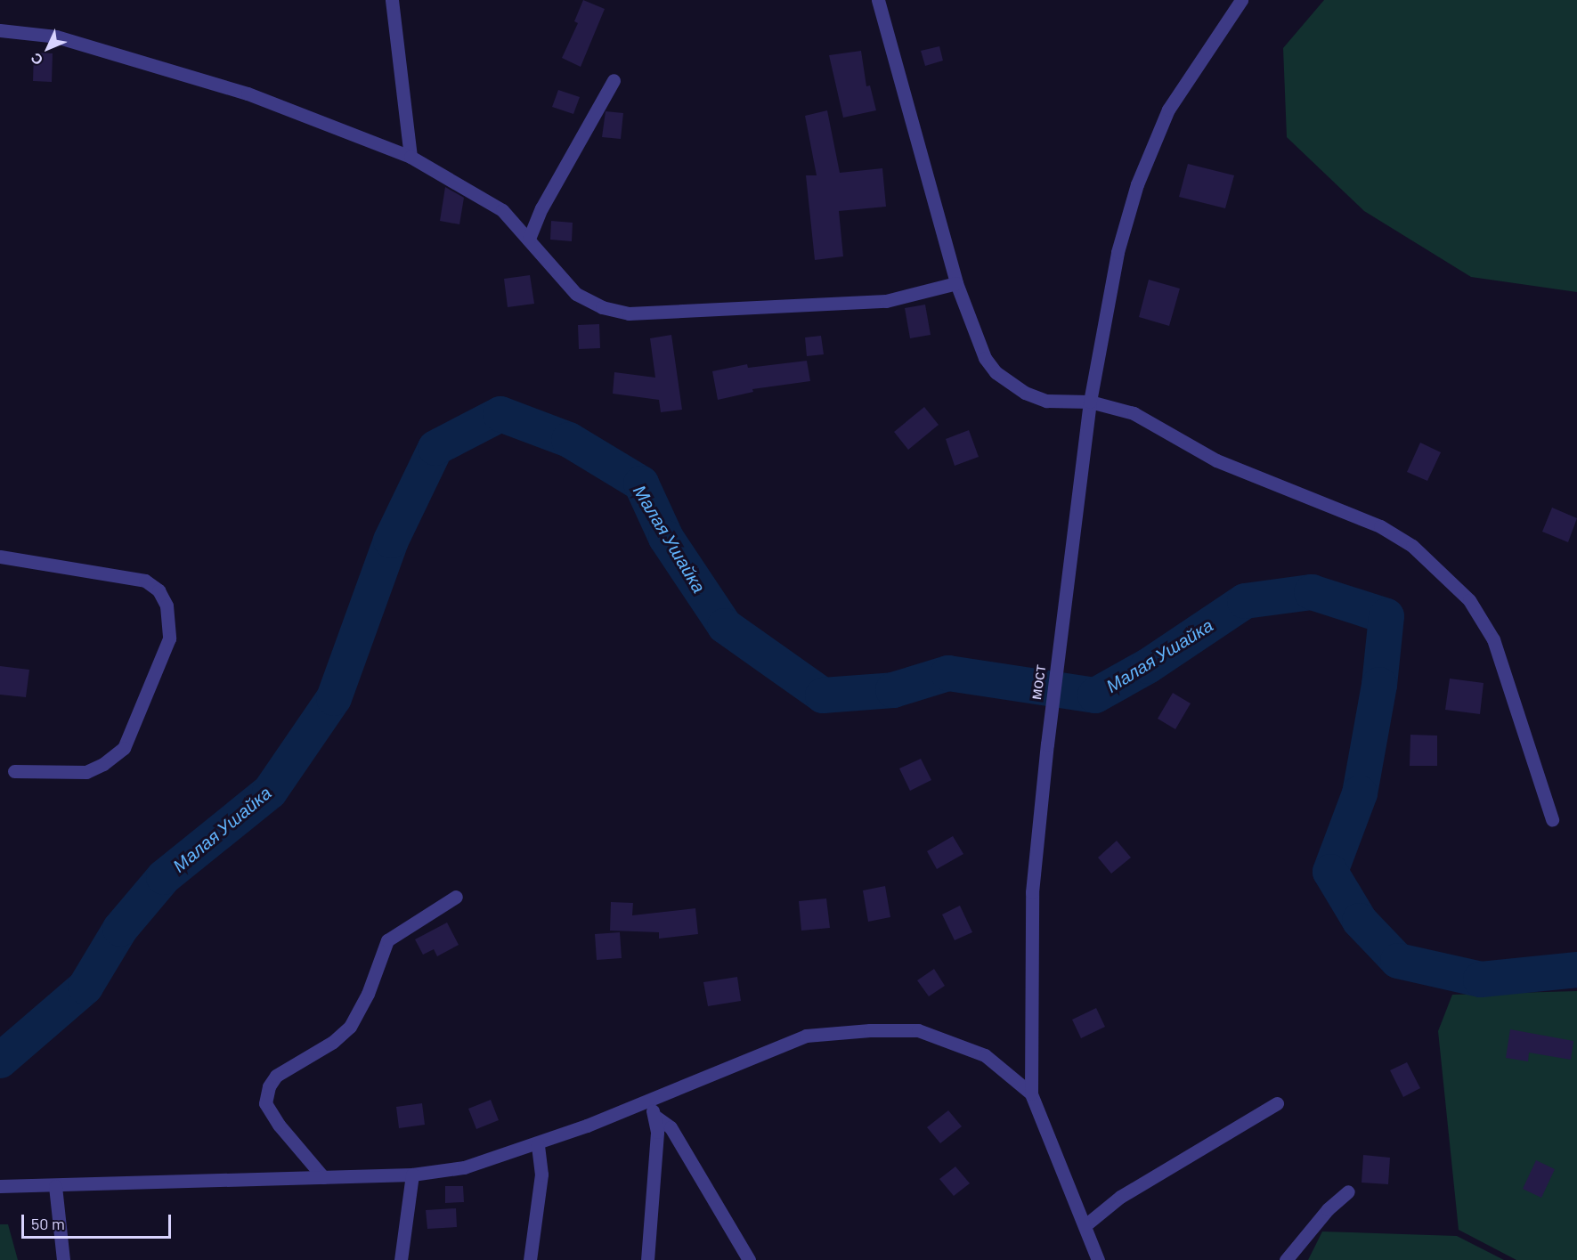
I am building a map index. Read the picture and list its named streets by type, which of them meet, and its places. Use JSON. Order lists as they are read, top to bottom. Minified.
{"streets":{"street":["мост"]},"water":["Малая Ушайка"],"scale_bar":"50 m","north":"bottom left"}
